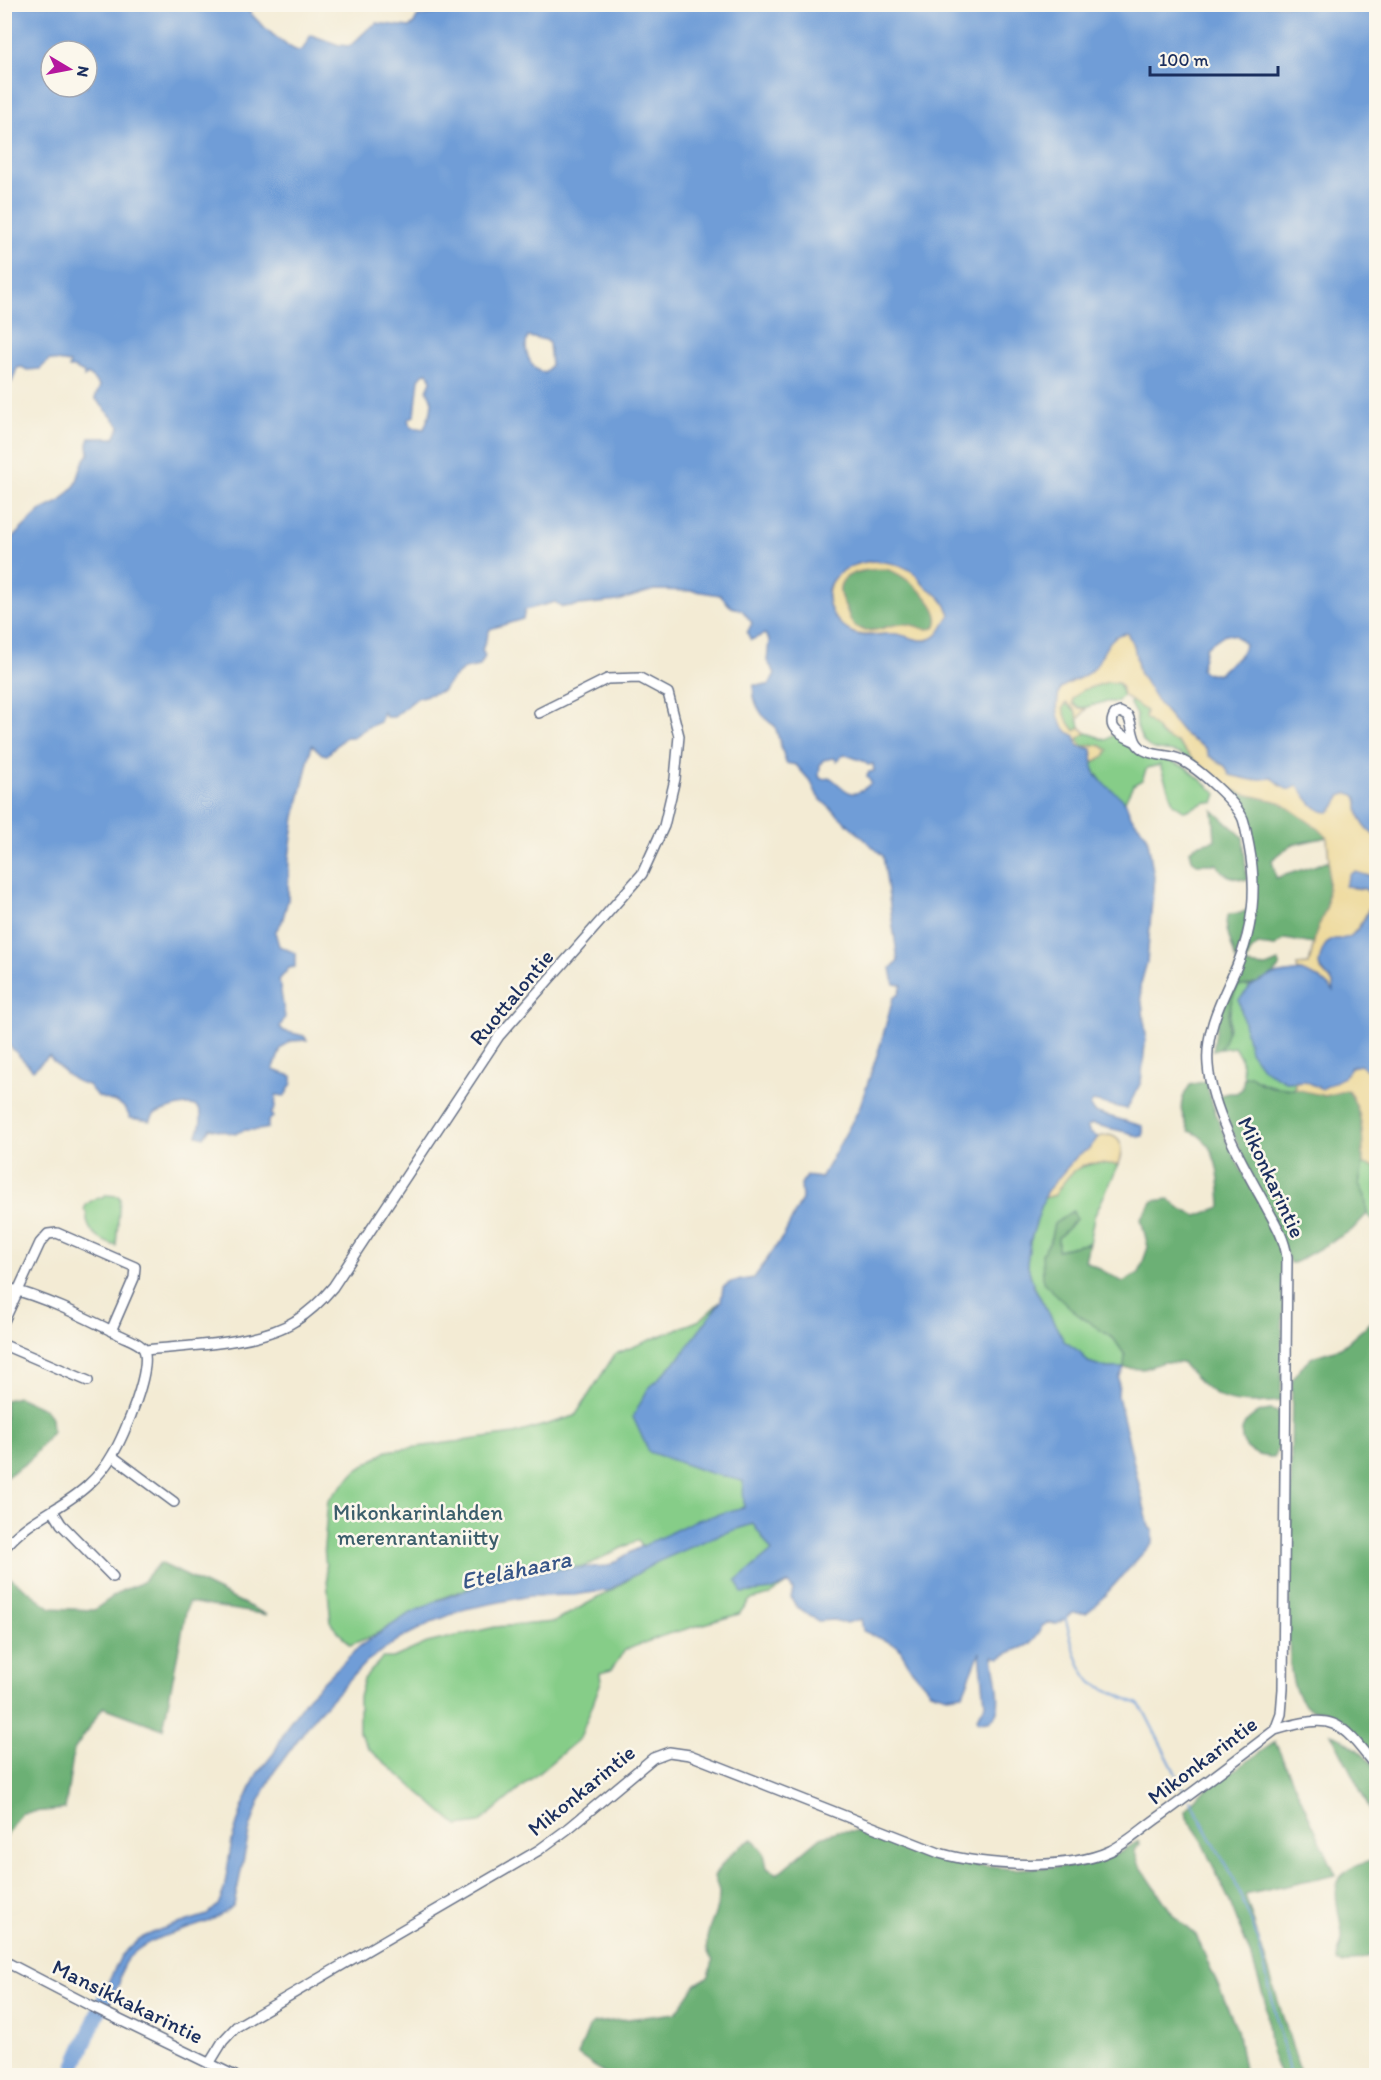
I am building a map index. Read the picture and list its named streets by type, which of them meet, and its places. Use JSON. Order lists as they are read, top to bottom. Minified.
{"streets":{"street":["Ruottalontie","Mikonkarintie","Mansikkakarintie"]},"crossings":[["Mikonkarintie","Mansikkakarintie"]],"water":["Etelähaara"],"parks":["Mikonkarinlahden merenrantaniitty"],"scale_bar":"100 m","north":"right"}
